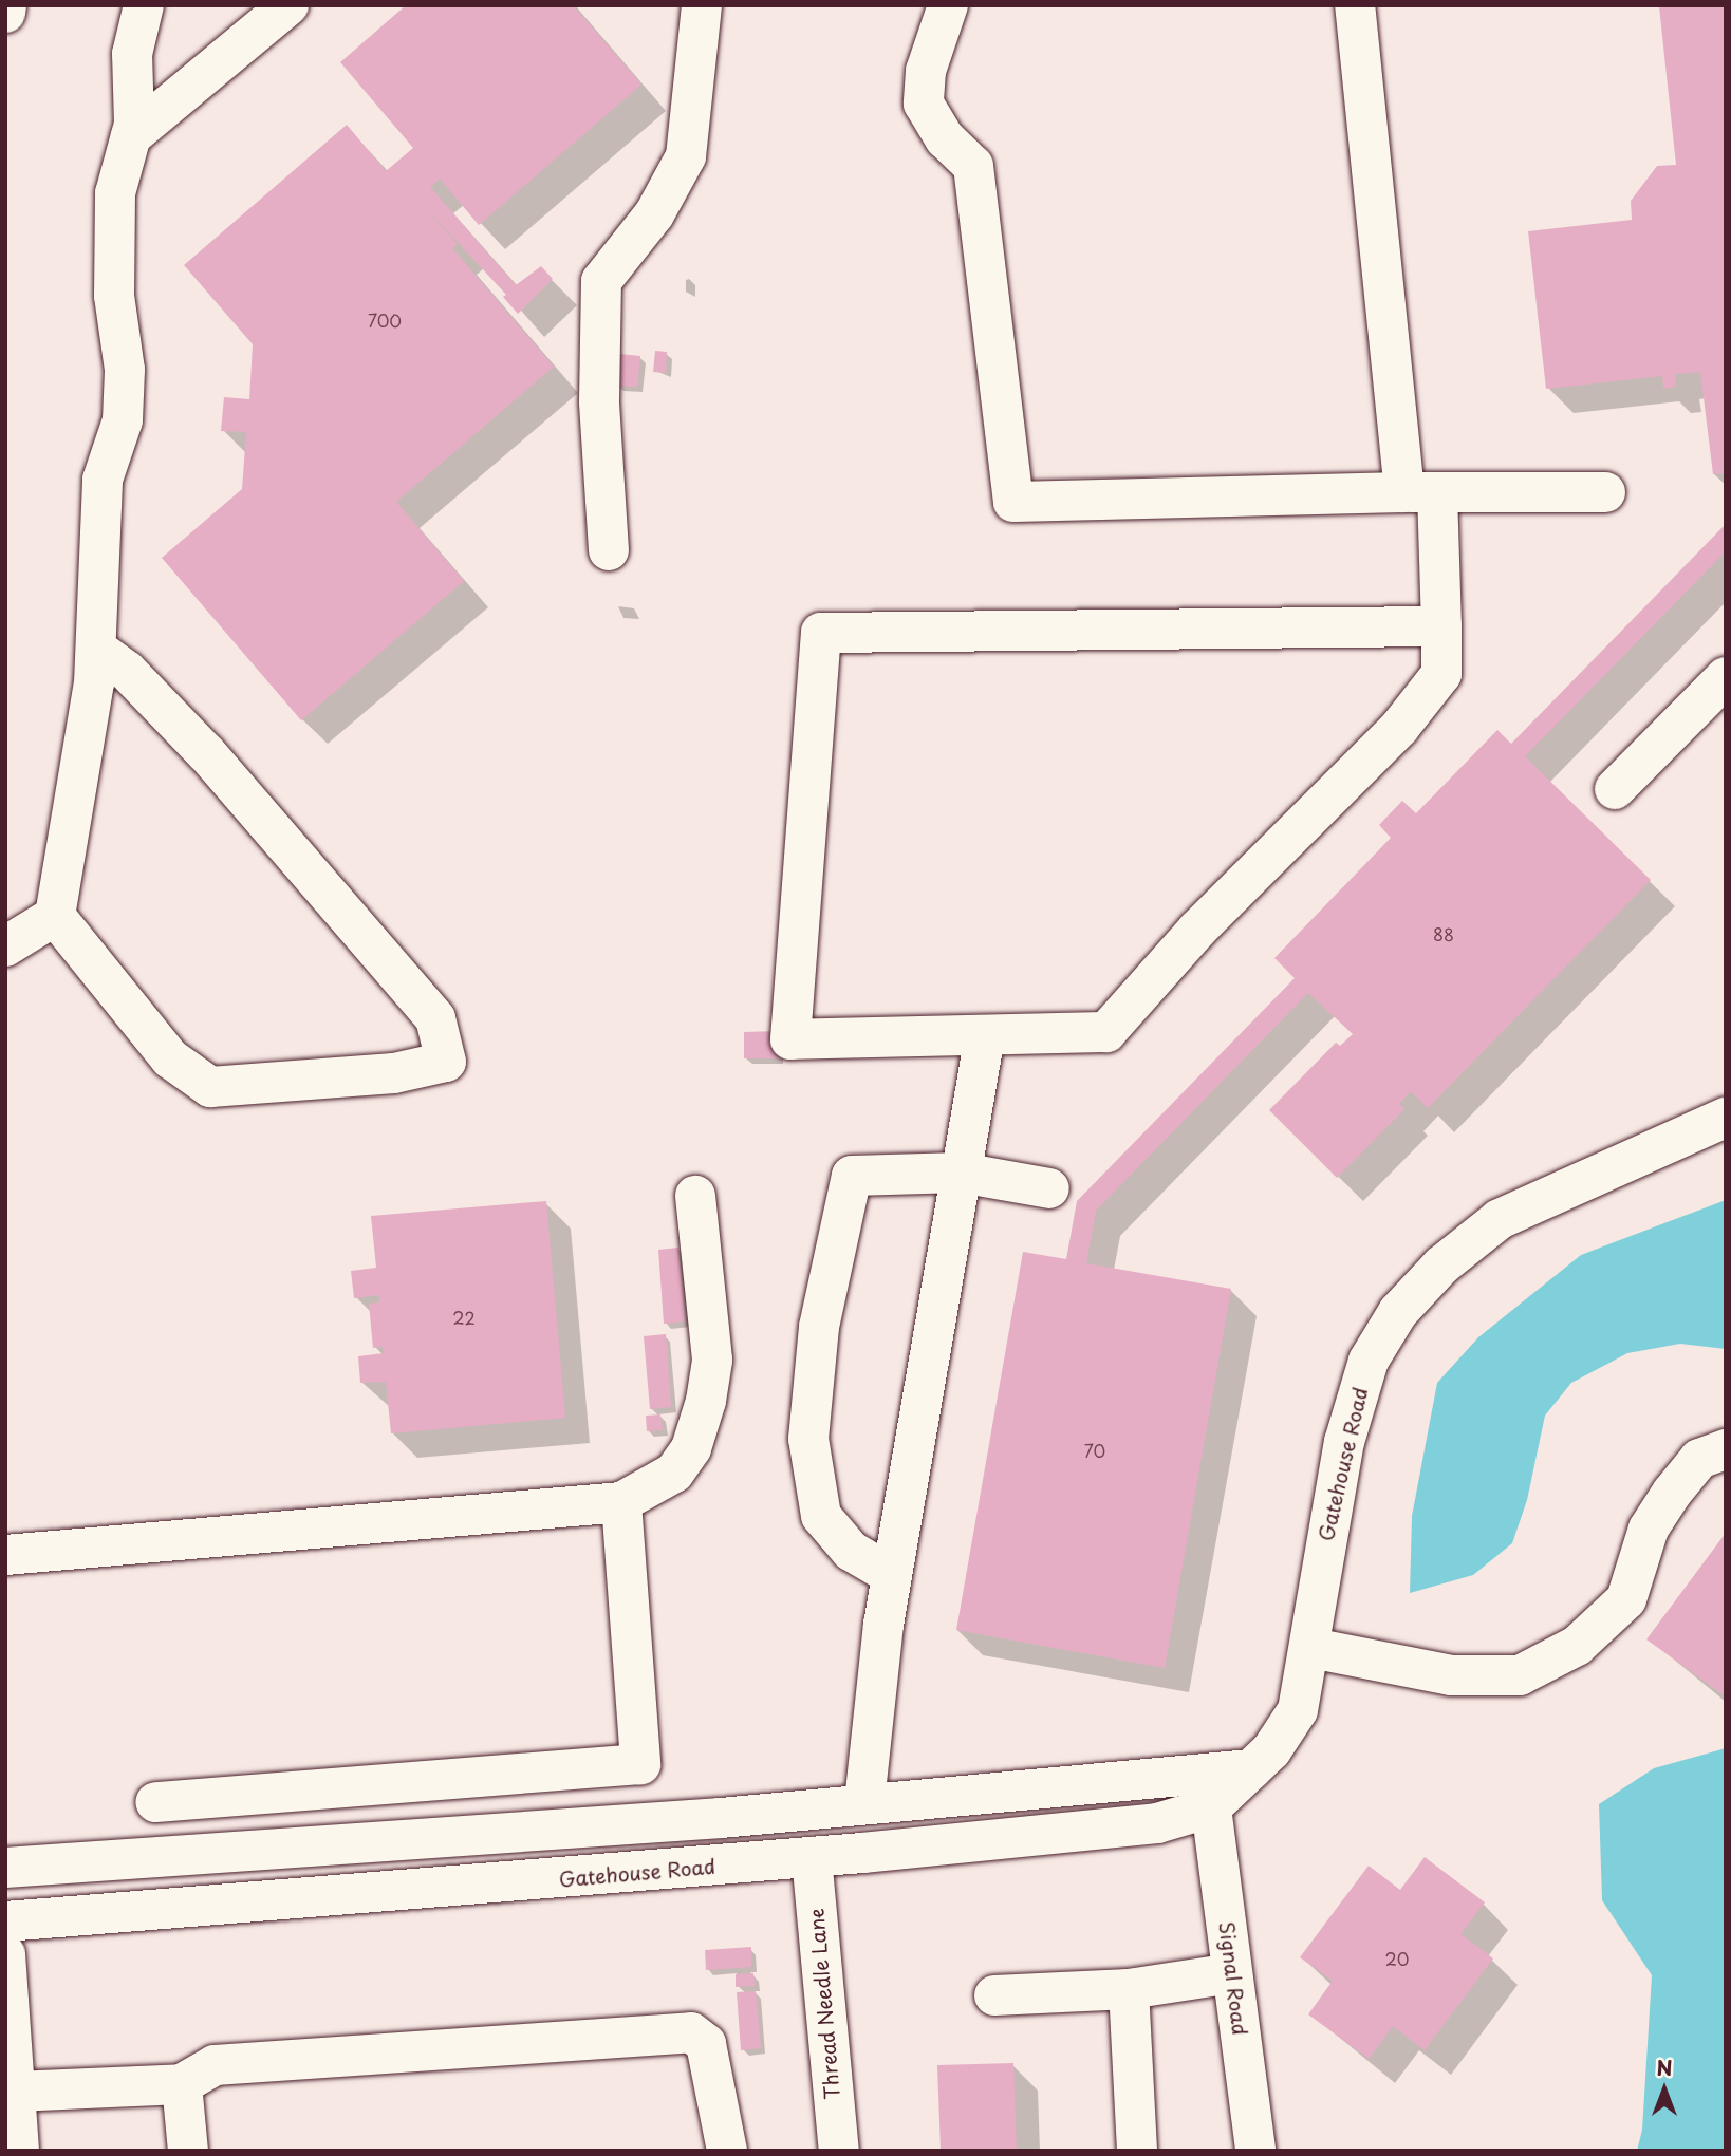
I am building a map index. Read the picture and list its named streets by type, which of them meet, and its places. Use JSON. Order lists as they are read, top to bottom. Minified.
{"streets":{"street":["Gatehouse Road","Signal Road","Thread Needle Lane"]},"crossings":[["Gatehouse Road","Signal Road"],["Gatehouse Road","Thread Needle Lane"]],"house_numbers":["700","88","22","70","20"],"north":"top"}
